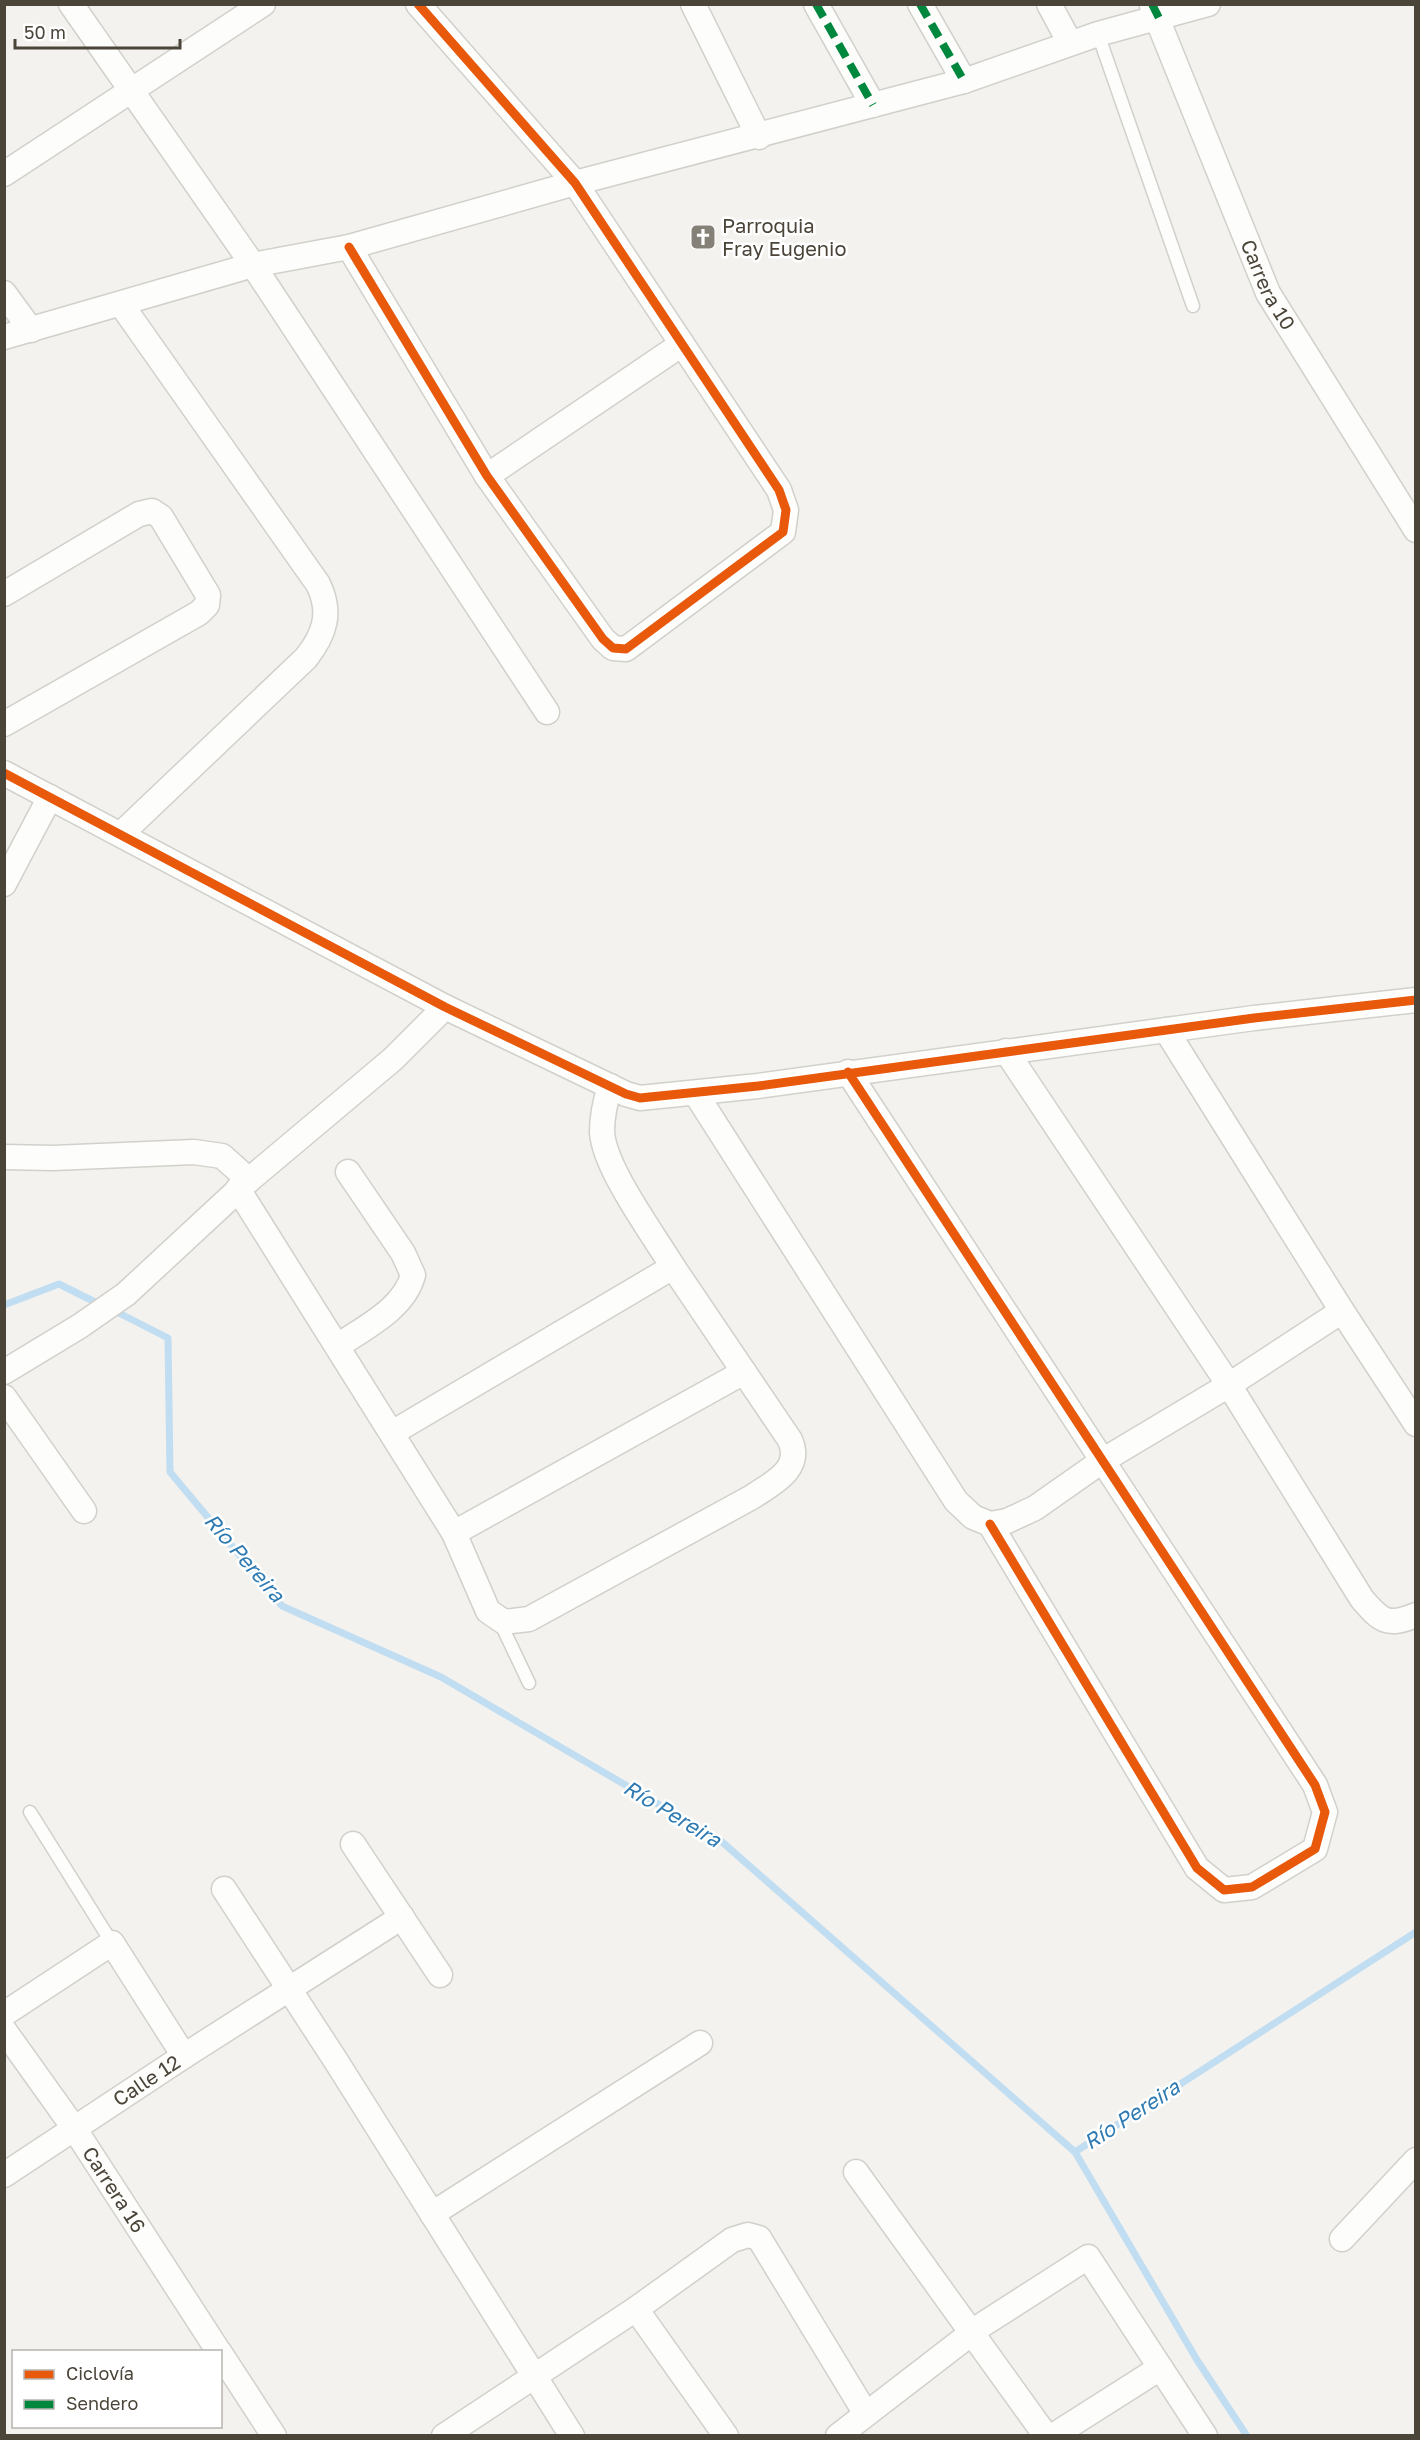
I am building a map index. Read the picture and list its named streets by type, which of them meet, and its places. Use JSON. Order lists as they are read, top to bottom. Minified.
{"streets":{"street":["Carrera 10","Calle 12","Carrera 16"]},"crossings":[["Calle 12","Carrera 16"]],"water":["Río Pereira"],"places":{"church":["Parroquia Fray Eugenio"]},"legend":["Ciclovía","Sendero"],"scale_bar":"50 m"}
